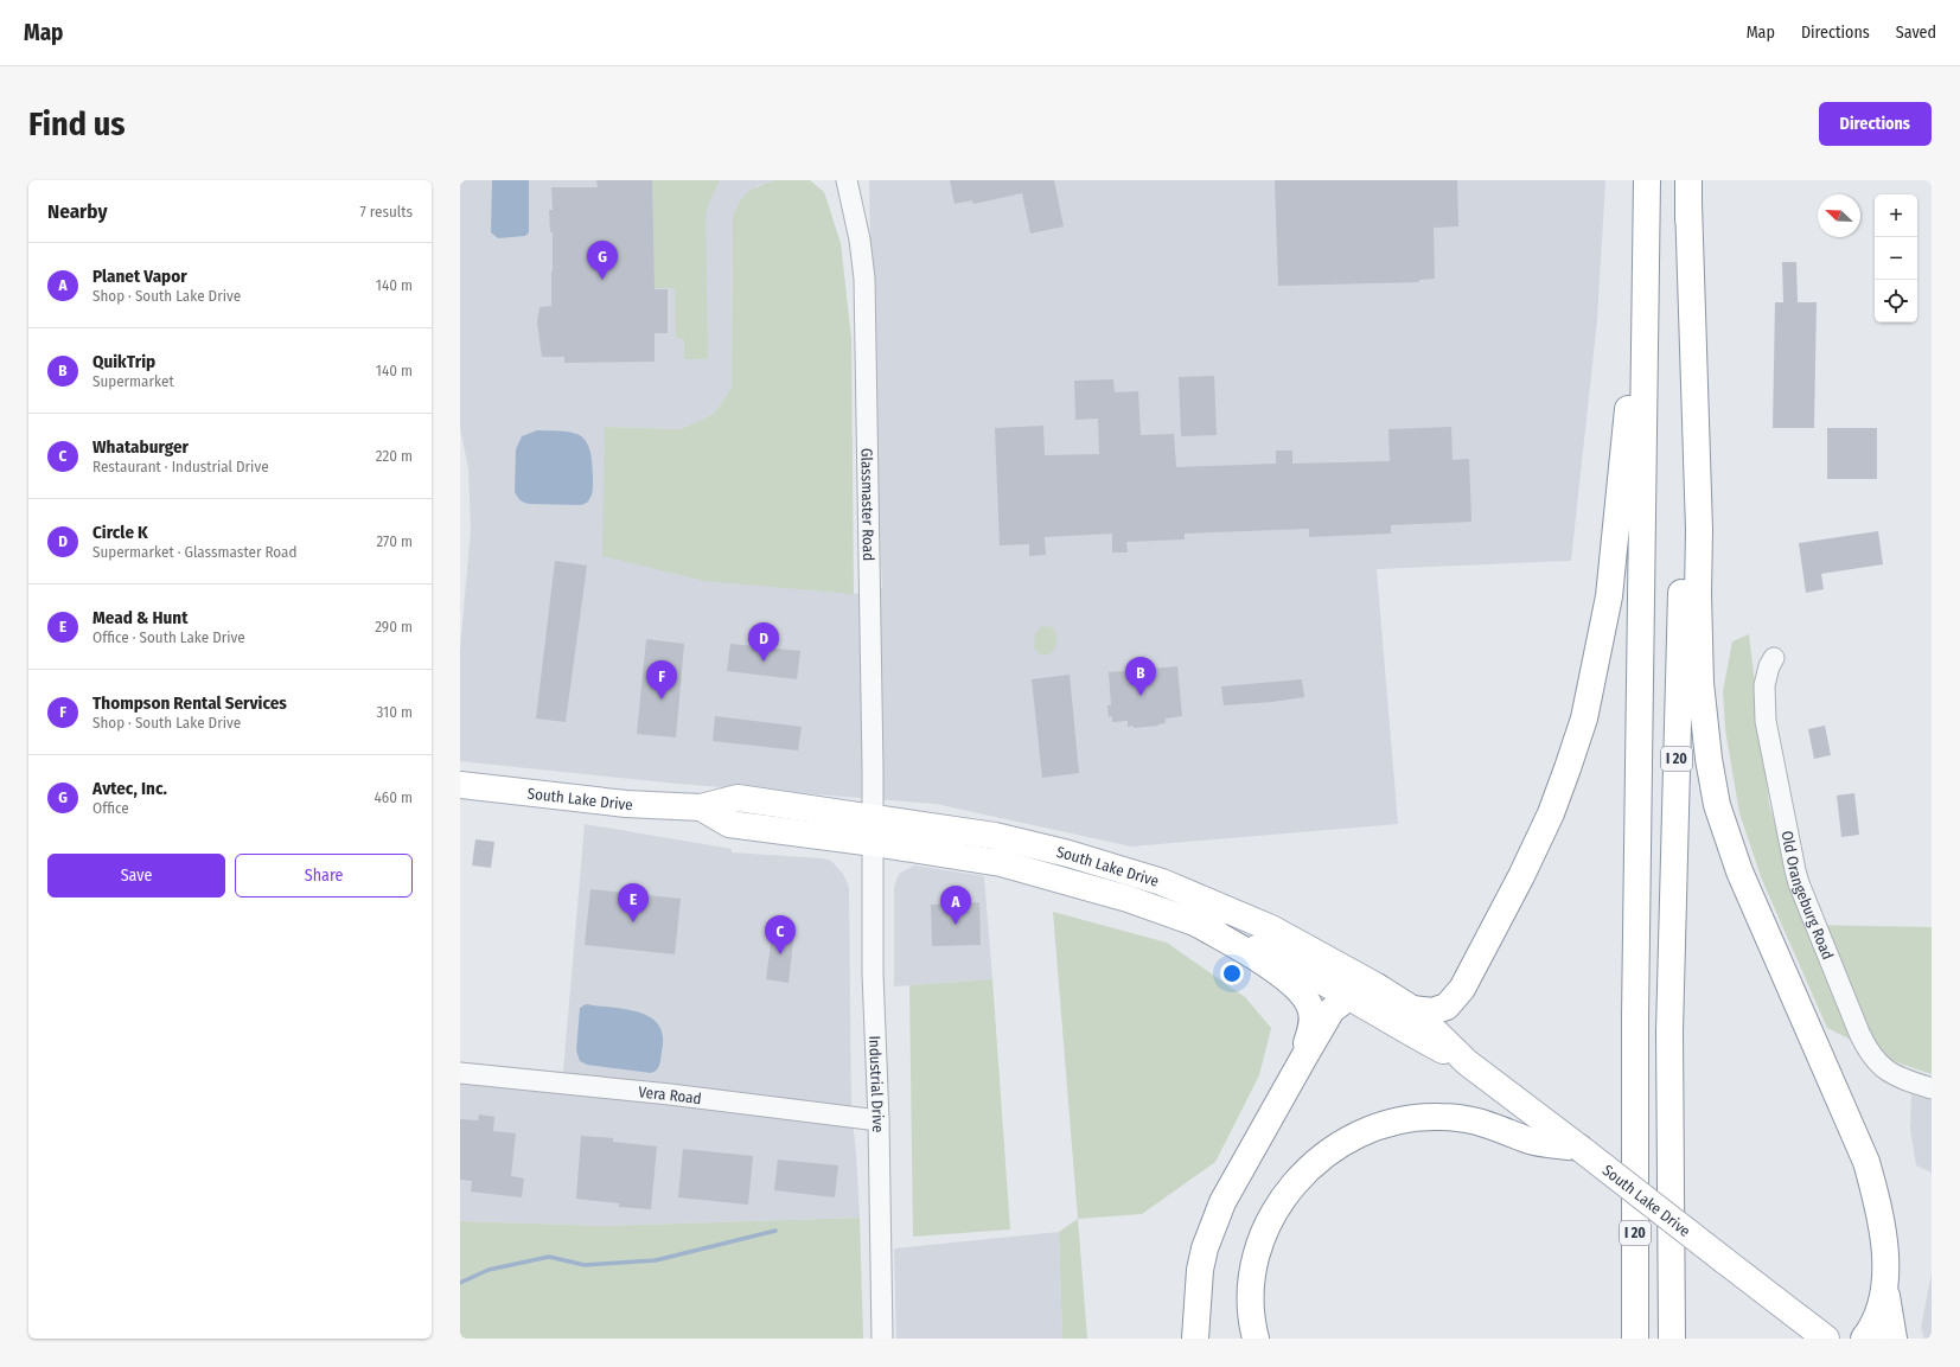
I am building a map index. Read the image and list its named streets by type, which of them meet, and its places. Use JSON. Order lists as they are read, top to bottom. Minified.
{"streets":{"main road":["I 20","South Lake Drive"],"street":["Glassmaster Road","Old Orangeburg Road","Industrial Drive","Vera Road"]},"crossings":[["Glassmaster Road","South Lake Drive"],["Glassmaster Road","Industrial Drive"],["South Lake Drive","Industrial Drive"],["Industrial Drive","Vera Road"]],"north":"top left","page":{"header":"Map","nav":["Map","Directions","Saved"],"buttons":["Directions",["Save","Share"]],"title":"Find us","heading":["Nearby","7 results"],"map_buttons":["+","−"],"pins":["G","D","B","F","E","A","C"],"list":[{"mark":"A","name":"Planet Vapor","note":"Shop · South Lake Drive","value":"140 m"},{"mark":"B","name":"QuikTrip","note":"Supermarket","value":"140 m"},{"mark":"C","name":"Whataburger","note":"Restaurant · Industrial Drive","value":"220 m"},{"mark":"D","name":"Circle K","note":"Supermarket · Glassmaster Road","value":"270 m"},{"mark":"E","name":"Mead & Hunt","note":"Office · South Lake Drive","value":"290 m"},{"mark":"F","name":"Thompson Rental Services","note":"Shop · South Lake Drive","value":"310 m"},{"mark":"G","name":"Avtec, Inc.","note":"Office","value":"460 m"}]}}
